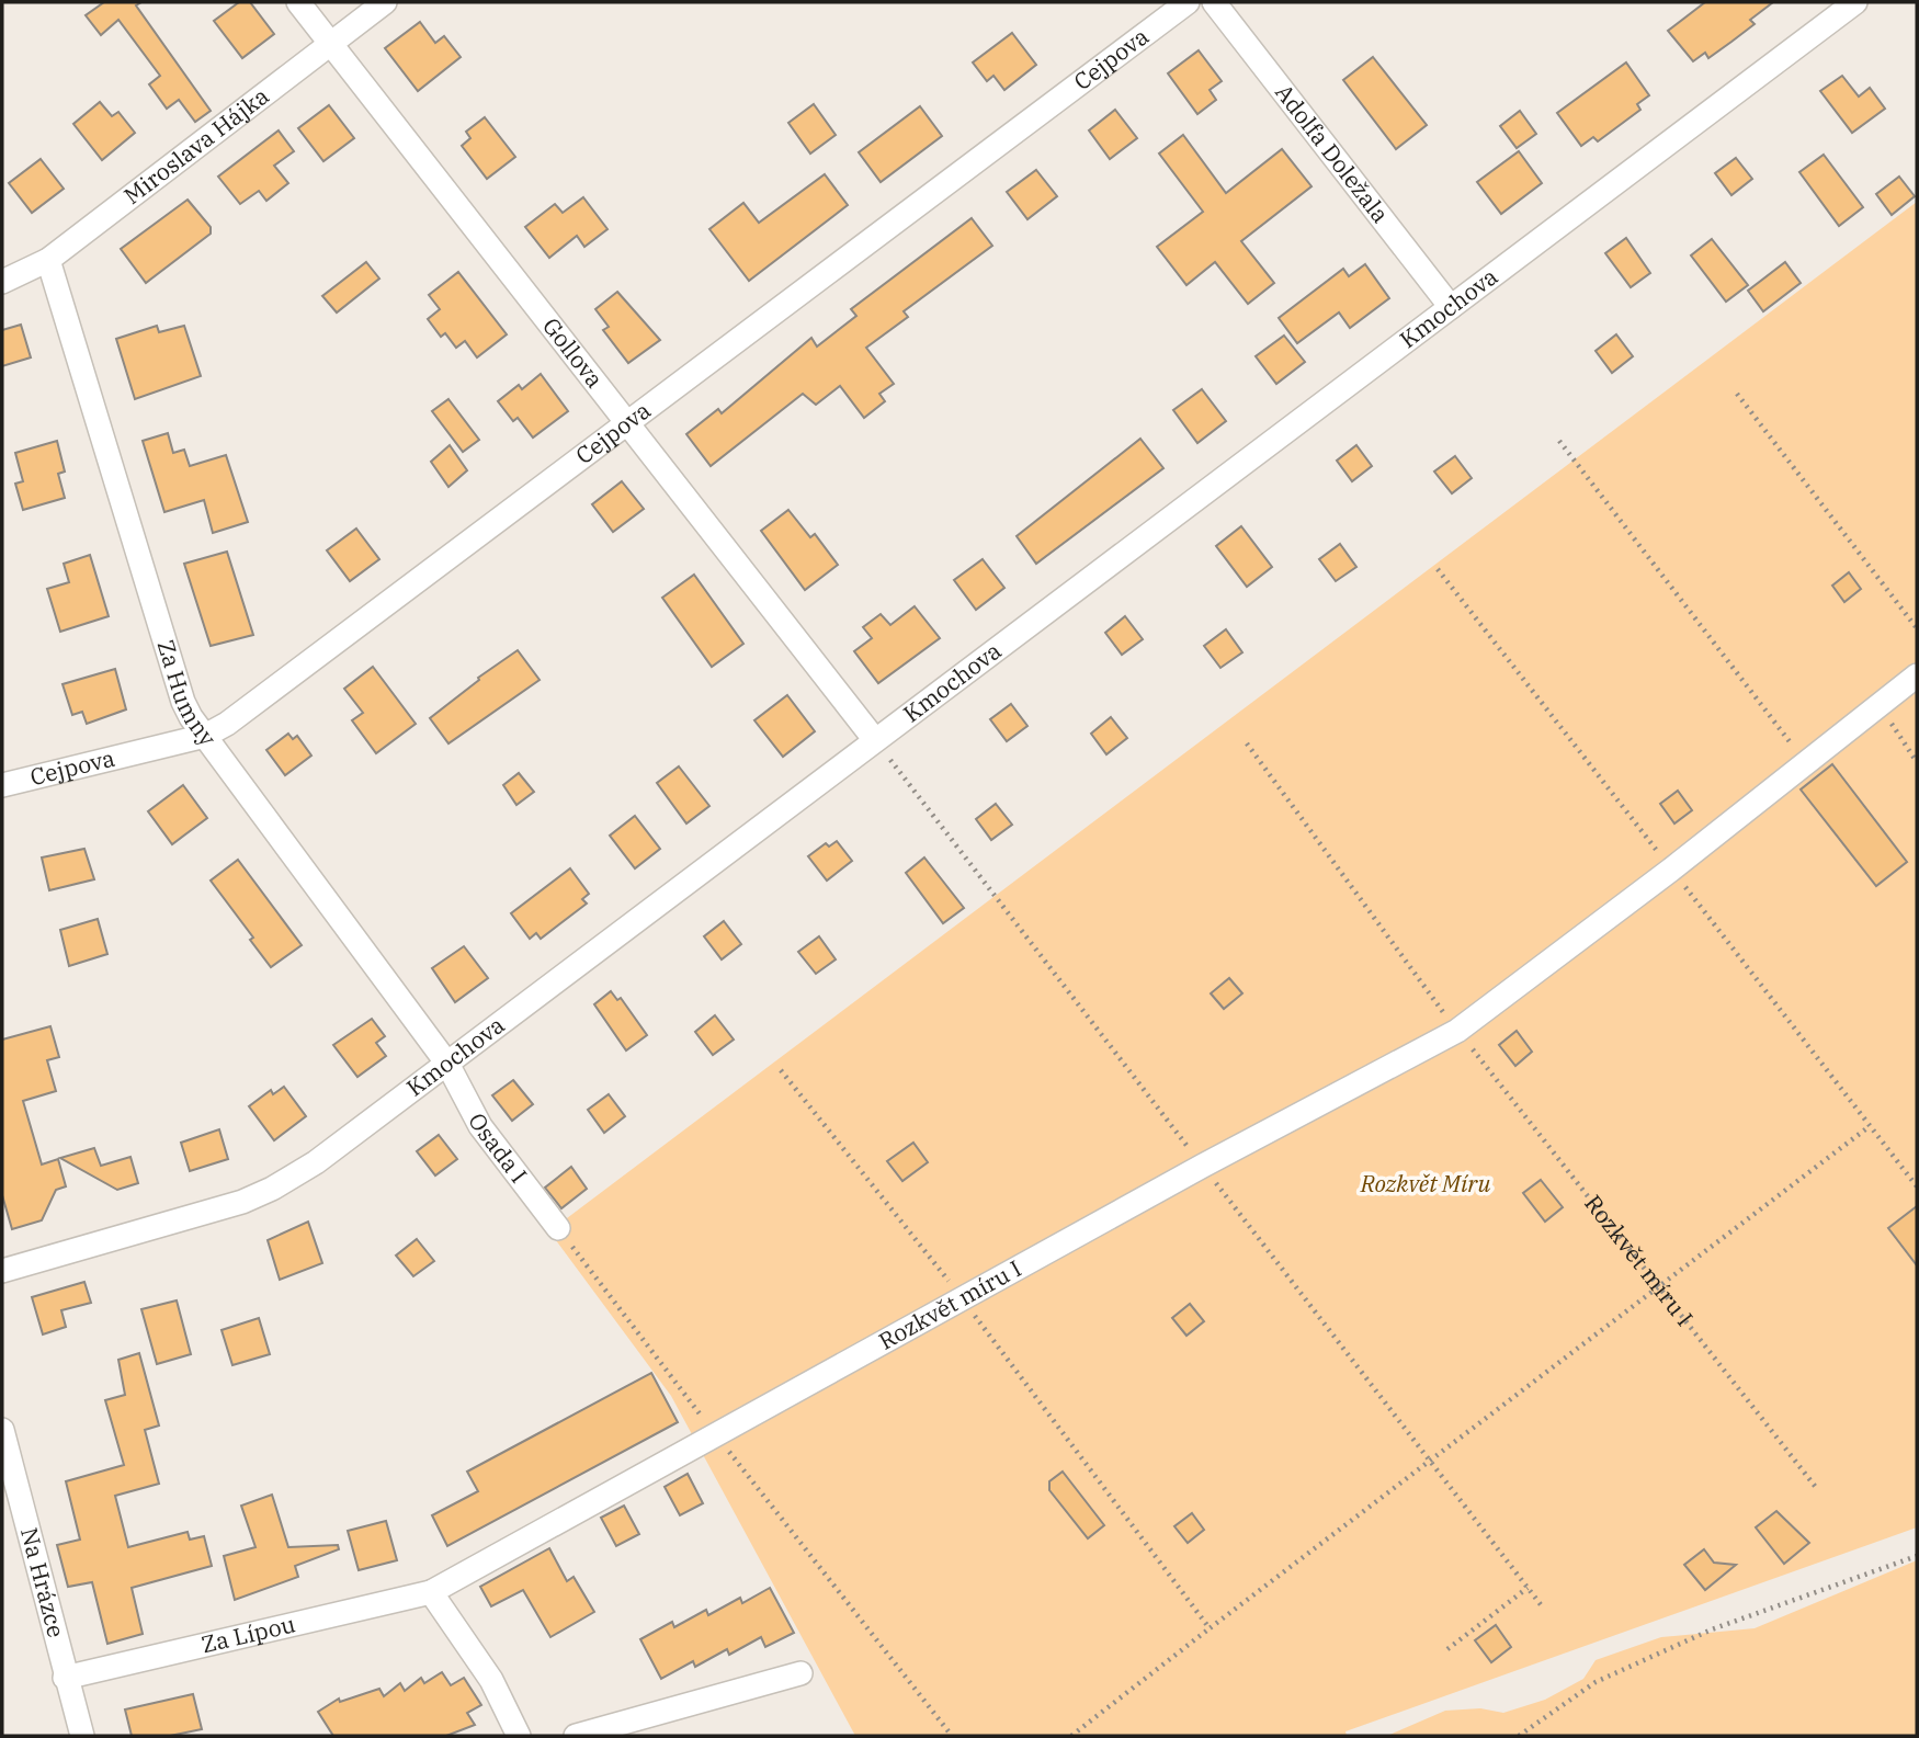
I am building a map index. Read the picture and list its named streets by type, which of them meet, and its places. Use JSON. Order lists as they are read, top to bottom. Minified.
{"streets":{"street":["Cejpova","Miroslava Hájka","Adolfa Doležala","Kmochova","Gollova","Za Humny","Osada I","Rozkvět míru I","Na Hrázce","Za Lípou"]},"crossings":[["Cejpova","Gollova"],["Cejpova","Za Humny"],["Miroslava Hájka","Gollova"],["Miroslava Hájka","Za Humny"],["Adolfa Doležala","Kmochova"],["Kmochova","Gollova"],["Kmochova","Za Humny"],["Kmochova","Osada I"],["Za Humny","Osada I"],["Rozkvět míru I","Za Lípou"],["Na Hrázce","Za Lípou"]],"parks":["Rozkvět Míru"]}
